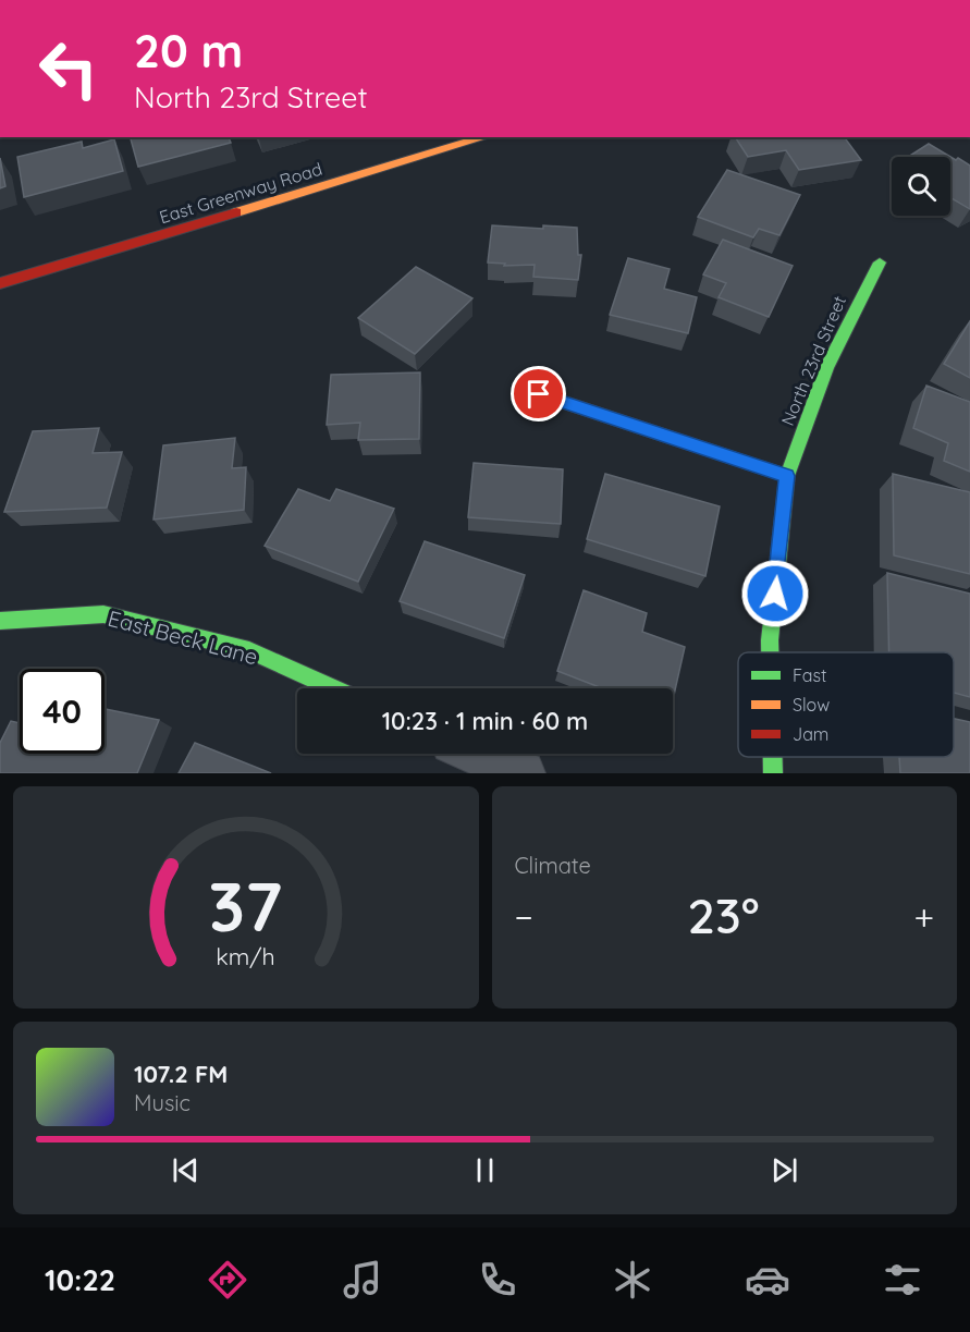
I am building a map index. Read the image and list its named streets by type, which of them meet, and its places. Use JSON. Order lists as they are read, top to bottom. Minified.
{"streets":{"street":["East Greenway Road","North 23rd Street","East Beck Lane"]},"legend":["Fast","Slow","Jam"],"page":{"turn":["20 m","North 23rd Street"],"limit":"40","trip":"10:23 · 1 min · 60 m","tile":"Climate","heat":["−","23°","+"],"song":["107.2 FM","Music"],"tabs":"10:22","gauge":["37","km/h"]}}
